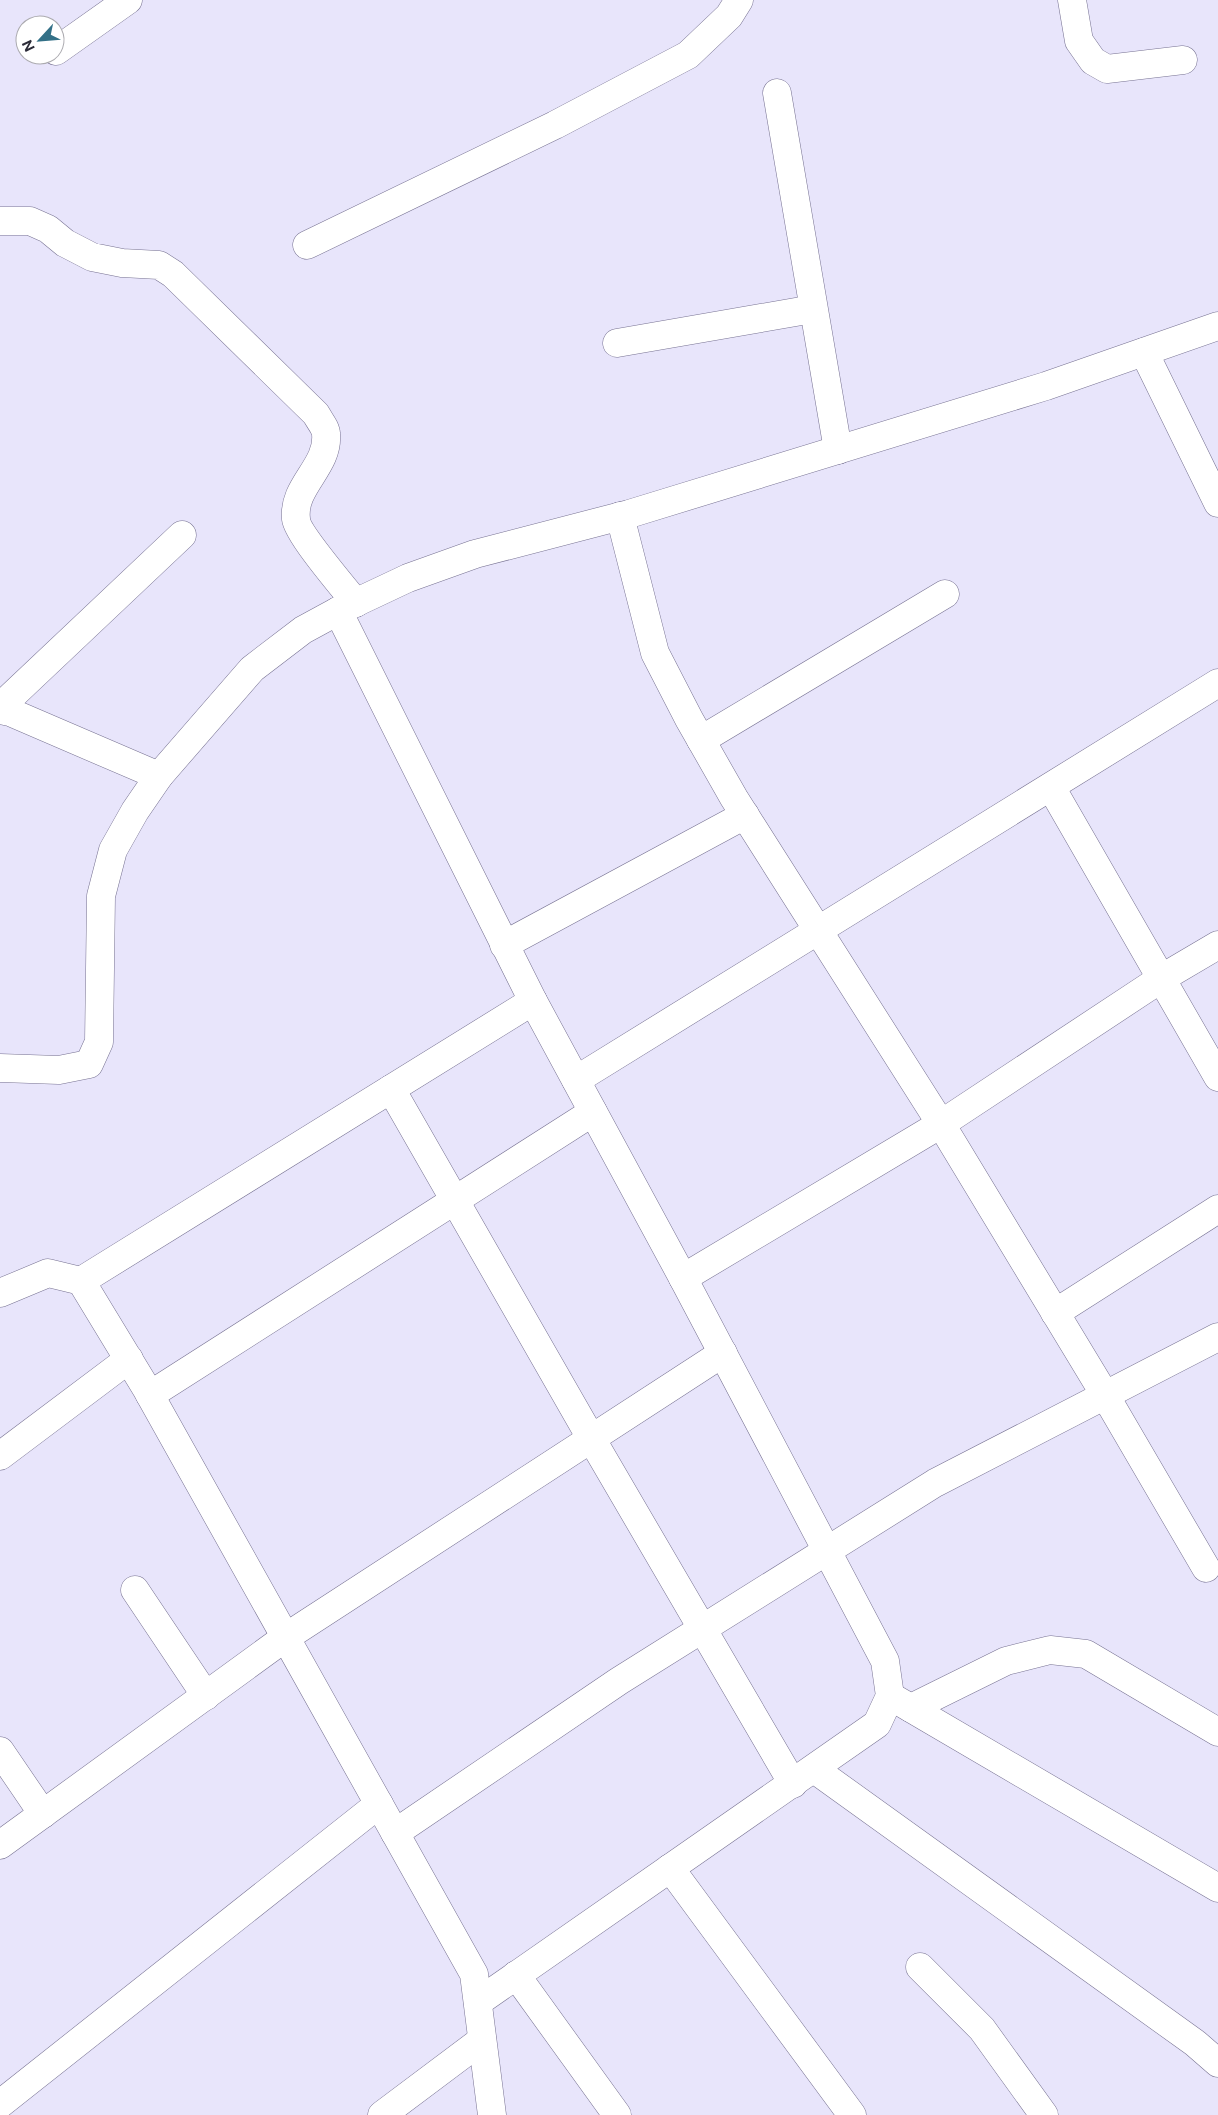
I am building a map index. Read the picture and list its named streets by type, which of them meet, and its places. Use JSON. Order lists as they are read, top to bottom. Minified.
{"north":"bottom left"}
